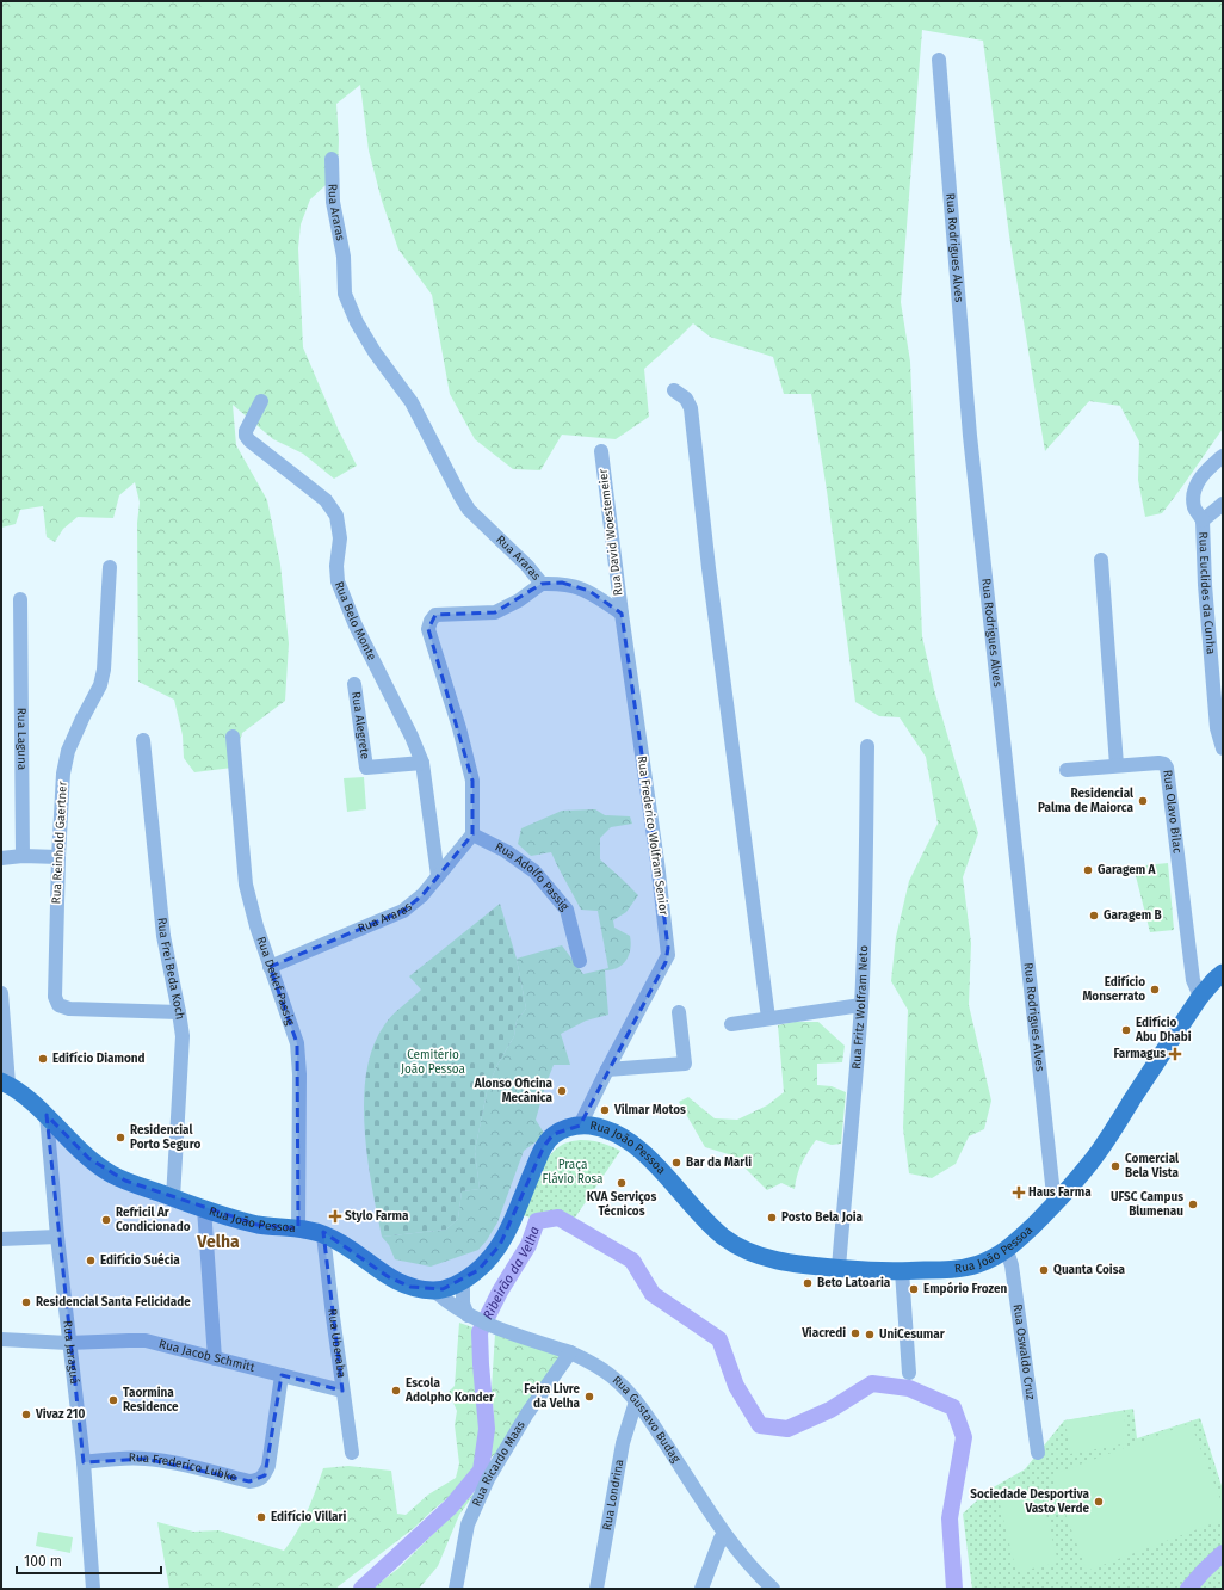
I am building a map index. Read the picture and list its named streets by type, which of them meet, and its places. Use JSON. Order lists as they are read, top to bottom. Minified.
{"streets":{"main road":["Rua João Pessoa"],"street":["Rua Araras","Rua Rodrigues Alves","Rua David Woestemeier","Rua Euclides da Cunha","Rua Belo Monte","Rua Alegrete","Rua Laguna","Rua Olavo Bilac","Rua Frederico Wolfram Senior","Rua Reinhold Gaertner","Rua Adolfo Passig","Rua Frei Beda Koch","Rua Detlef Passig","Rua Fritz Wolfram Neto","Rua Uberaba","Rua Oswaldo Cruz","Rua Jaraguá","Rua Jacob Schmitt","Rua Gustavo Budag","Rua Ricardo Maas","Rua Frederico Lubke","Rua Londrina"]},"crossings":[["Rua Araras","Rua Belo Monte"],["Rua Araras","Rua Adolfo Passig"],["Rua Araras","Rua Detlef Passig"],["Rua Rodrigues Alves","Rua João Pessoa"],["Rua David Woestemeier","Rua Frederico Wolfram Senior"],["Rua Belo Monte","Rua Alegrete"],["Rua Olavo Bilac","Rua João Pessoa"],["Rua Frederico Wolfram Senior","Rua João Pessoa"],["Rua Reinhold Gaertner","Rua Frei Beda Koch"],["Rua Frei Beda Koch","Rua João Pessoa"],["Rua Detlef Passig","Rua João Pessoa"],["Rua Fritz Wolfram Neto","Rua João Pessoa"],["Rua João Pessoa","Rua Uberaba"],["Rua João Pessoa","Rua Oswaldo Cruz"],["Rua João Pessoa","Rua Jaraguá"],["Rua João Pessoa","Rua Gustavo Budag"],["Rua Uberaba","Rua Jacob Schmitt"],["Rua Jaraguá","Rua Jacob Schmitt"],["Rua Jaraguá","Rua Frederico Lubke"],["Rua Jacob Schmitt","Rua Frederico Lubke"],["Rua Gustavo Budag","Rua Ricardo Maas"],["Rua Gustavo Budag","Rua Londrina"]],"districts":["Velha"],"water":["Ribeirão da Velha"],"parks":["Cemitério João Pessoa","Praça Flávio Rosa"],"places":{"other":["Residencial Palma de Maiorca","Garagem A","Garagem B","Edifício Monserrato","Edifício Abu Dhabi","Edifício Diamond","Alonso Oficina Mecânica","Vilmar Motos","Residencial Porto Seguro","Bar da Marli","Comercial Bela Vista","KVA Serviços Técnicos","UFSC Campus Blumenau","Posto Bela Joia","Refricil Ar Condicionado","Edifício Suécia","Quanta Coisa","Beto Latoaria","Empório Frozen","Residencial Santa Felicidade","Viacredi","UniCesumar","Escola Adolpho Konder","Feira Livre da Velha","Taormina Residence","Vivaz 210","Sociedade Desportiva Vasto Verde","Edifício Villari"],"health":["Farmagus","Haus Farma","Stylo Farma"]},"scale_bar":"100 m"}
